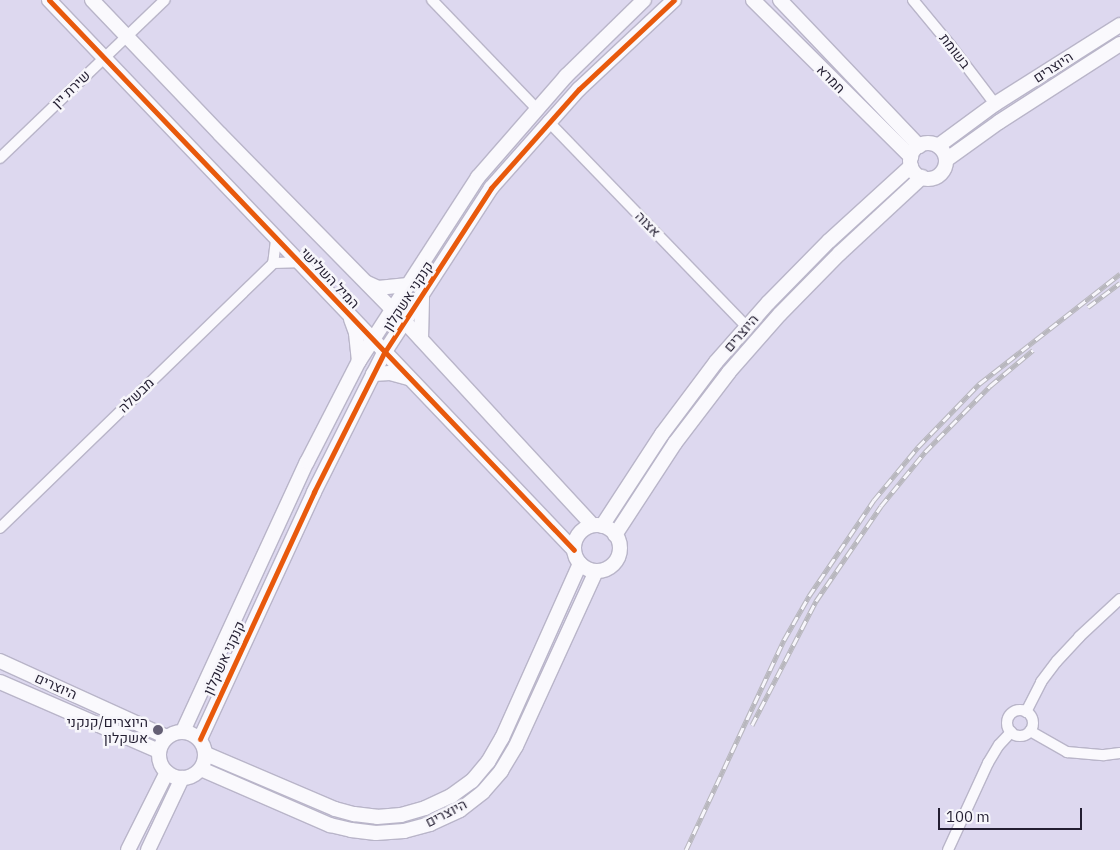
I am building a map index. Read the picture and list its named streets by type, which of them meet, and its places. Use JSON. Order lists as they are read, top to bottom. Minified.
{"streets":{"street":["בשומת","היוצרים","חמרא","שירת יין","אצוה","המיל השלישי","קנקני אשקלון","מבשלה"]},"crossings":[["בשומת","היוצרים"],["היוצרים","חמרא"],["היוצרים","אצוה"],["היוצרים","המיל השלישי"],["היוצרים","קנקני אשקלון"],["שירת יין","המיל השלישי"],["אצוה","קנקני אשקלון"],["המיל השלישי","קנקני אשקלון"]],"places":["היוצרים/קנקני אשקלון"],"scale_bar":"100 m"}
